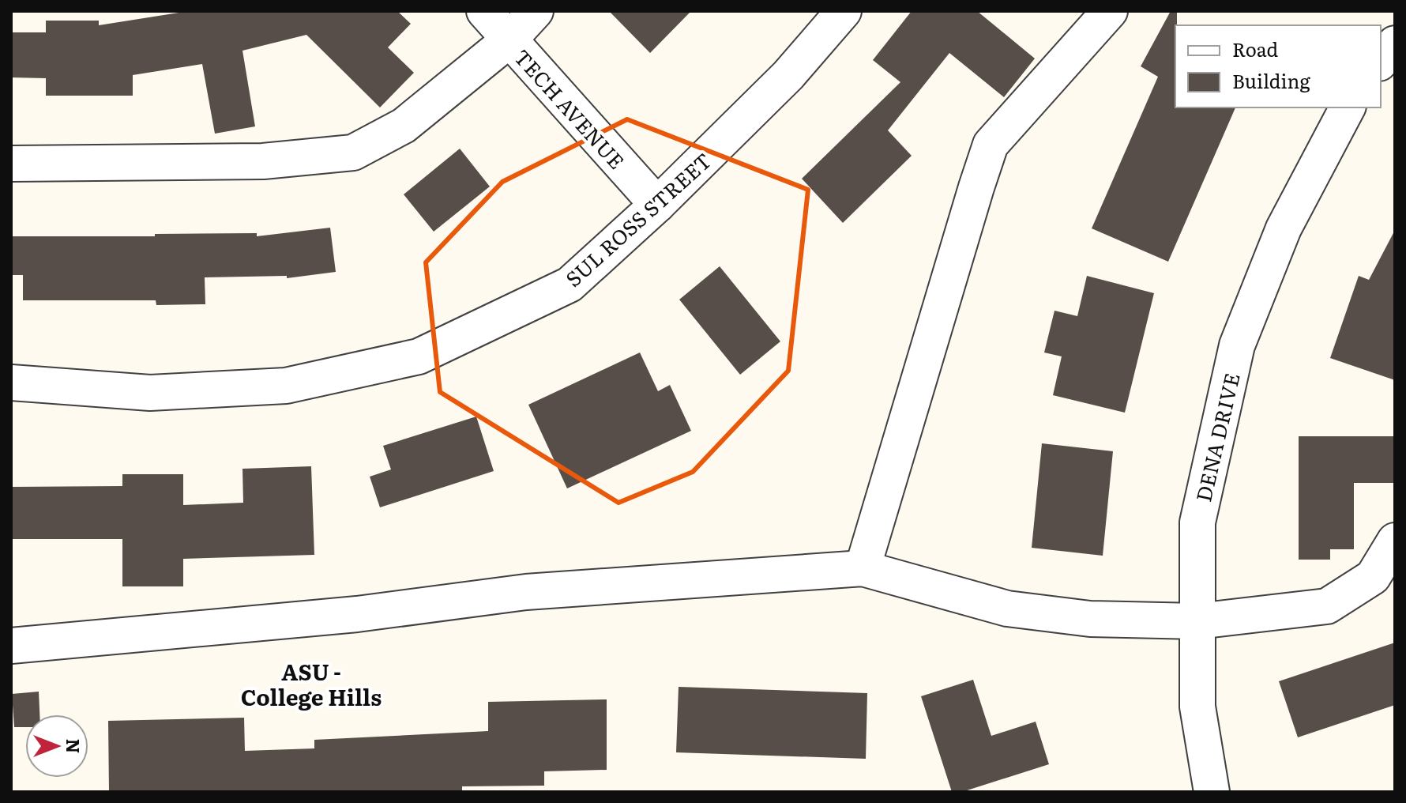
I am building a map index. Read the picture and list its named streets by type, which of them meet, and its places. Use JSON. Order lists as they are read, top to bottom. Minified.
{"streets":{"street":["TECH AVENUE","SUL ROSS STREET","DENA DRIVE"]},"crossings":[["TECH AVENUE","SUL ROSS STREET"]],"districts":["ASU - College Hills"],"legend":["Road","Building"],"north":"right"}
